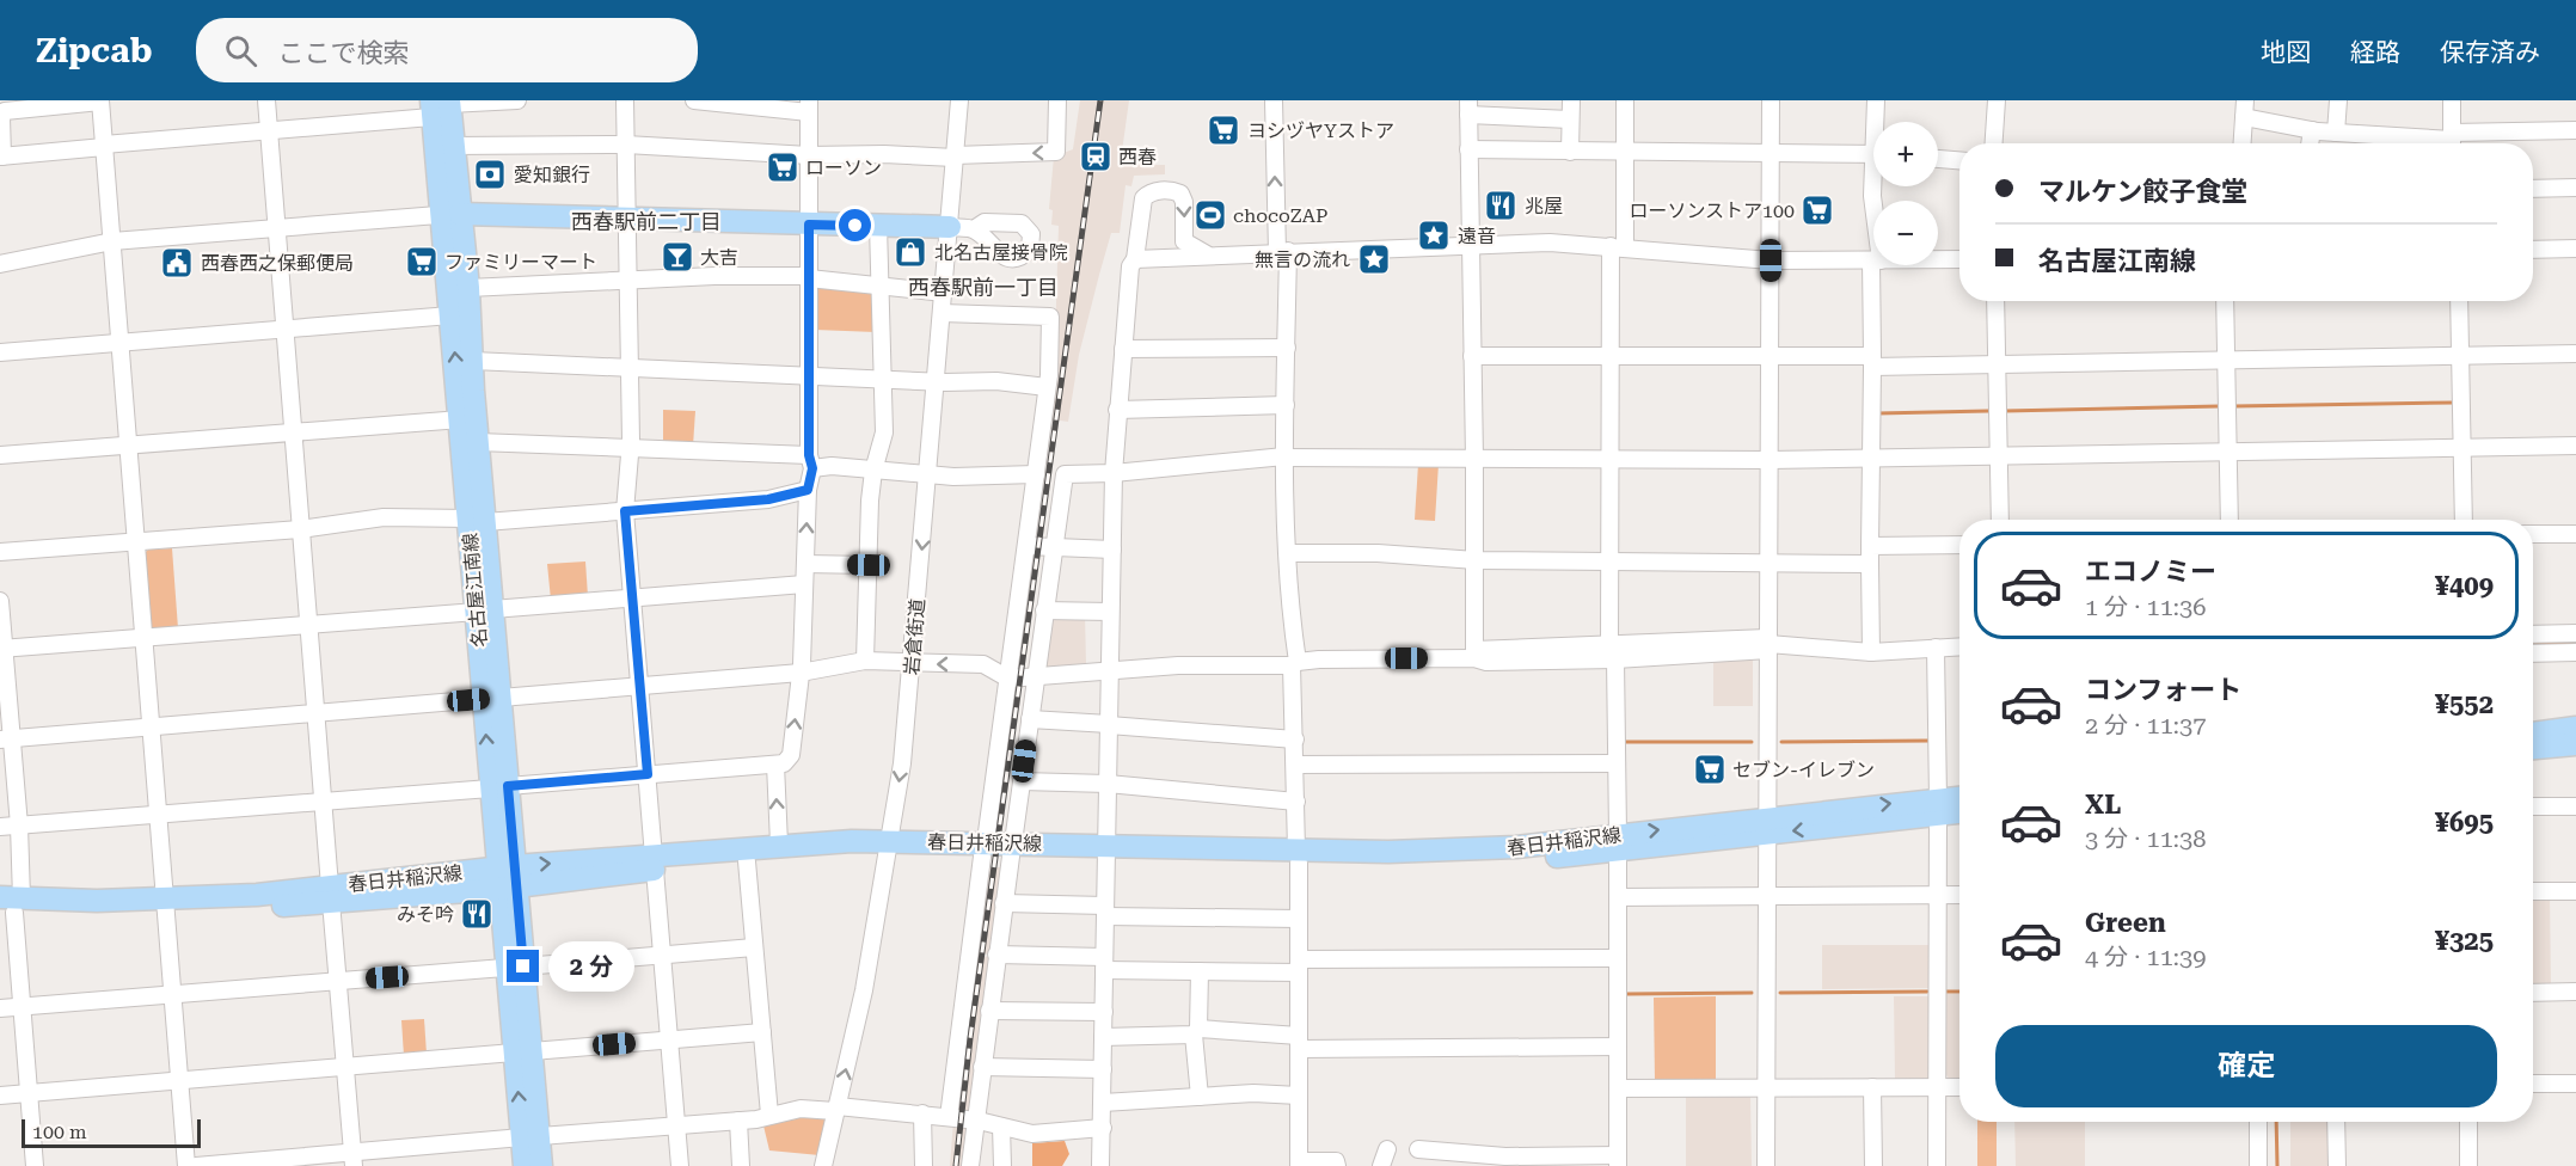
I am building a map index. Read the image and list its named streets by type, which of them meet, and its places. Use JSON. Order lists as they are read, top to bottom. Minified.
{"streets":{"main road":["名古屋江南線","春日井稲沢線"],"street":["岩倉街道"]},"crossings":[["名古屋江南線","春日井稲沢線"],["岩倉街道","春日井稲沢線"]],"districts":["西春駅前二丁目","西春駅前一丁目"],"places":{"supermarket":["ヨシヅヤYストア","ローソン","ローソンストア100","ファミリーマート","セブン-イレブン"],"station":["西春"],"bank":["愛知銀行"],"restaurant":["兆屋","みそ吟"],"sports":["chocoZAP"],"place":["遠音","無言の流れ"],"shop":["北名古屋接骨院"],"bar":["大吉"],"public building":["西春西之保郵便局"]},"scale_bar":"100 m","page":{"header":"Zipcab","search":"ここで検索","nav":["地図","経路","保存済み"],"map_buttons":["+","−"],"banner":["マルケン餃子食堂","名古屋江南線"],"list":[{"name":"エコノミー","note":"1 分 · 11:36","value":"¥409"},{"name":"コンフォート","note":"2 分 · 11:37","value":"¥552"},{"name":"XL","note":"3 分 · 11:38","value":"¥695"},{"name":"Green","note":"4 分 · 11:39","value":"¥325"}],"bubble":"2 分","buttons":"確定","scale":"100 m"}}
